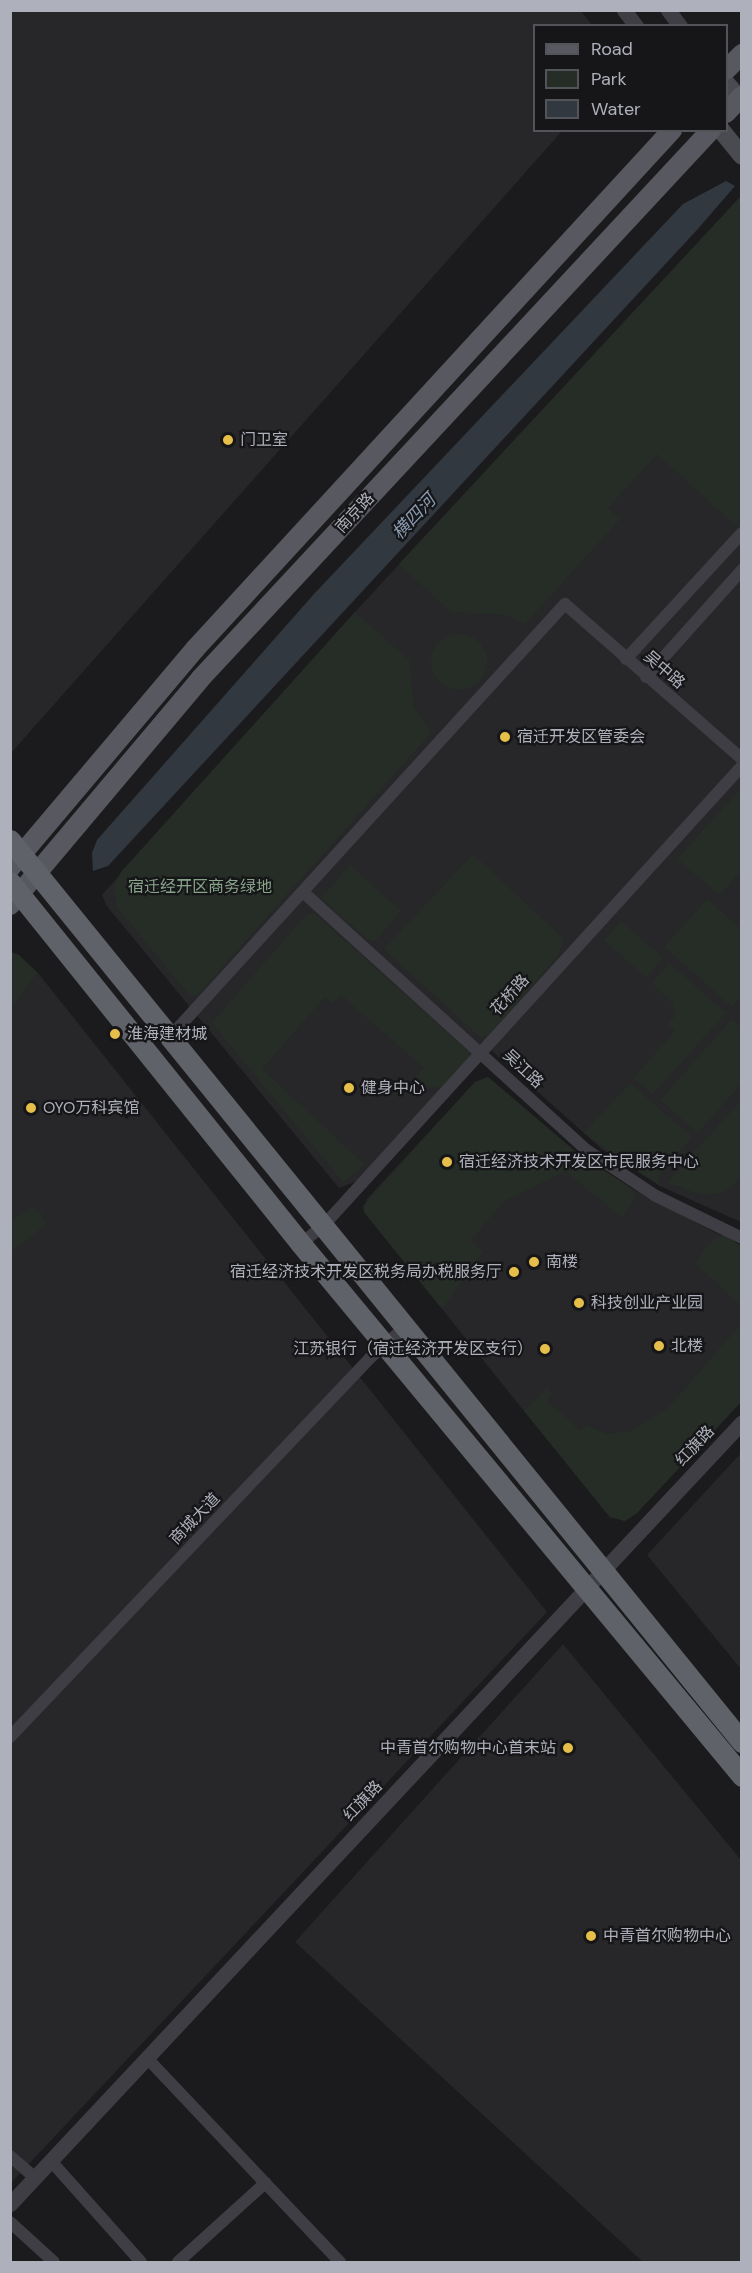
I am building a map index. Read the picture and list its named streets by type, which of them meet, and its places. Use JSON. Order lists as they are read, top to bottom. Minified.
{"streets":{"main road":["南京路"],"street":["吴中路","花桥路","吴江路","红旗路","商城大道"]},"crossings":[["吴中路","吴江路"],["花桥路","吴江路"]],"water":["横四河"],"parks":["宿迁经开区商务绿地"],"places":["门卫室","宿迁开发区管委会","淮海建材城","健身中心","OYO万科宾馆","宿迁经济技术开发区市民服务中心","南楼","宿迁经济技术开发区税务局办税服务厅","科技创业产业园","北楼","江苏银行（宿迁经济开发区支行）","中青首尔购物中心首末站","中青首尔购物中心"],"legend":["Road","Park","Water"]}
